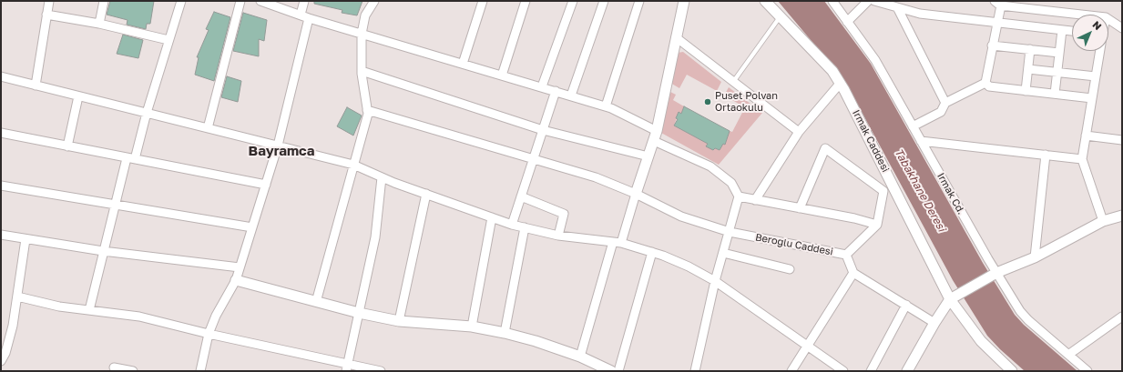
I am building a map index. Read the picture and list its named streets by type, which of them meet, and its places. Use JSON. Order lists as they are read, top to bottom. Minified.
{"streets":{"street":["Irmak Caddesi","Irmak Cd.","Beroğlu Caddesi"]},"districts":["Bayramca"],"water":["Tabakhane Deresi"],"places":["Puset Polvan Ortaokulu"],"north":"top right"}
